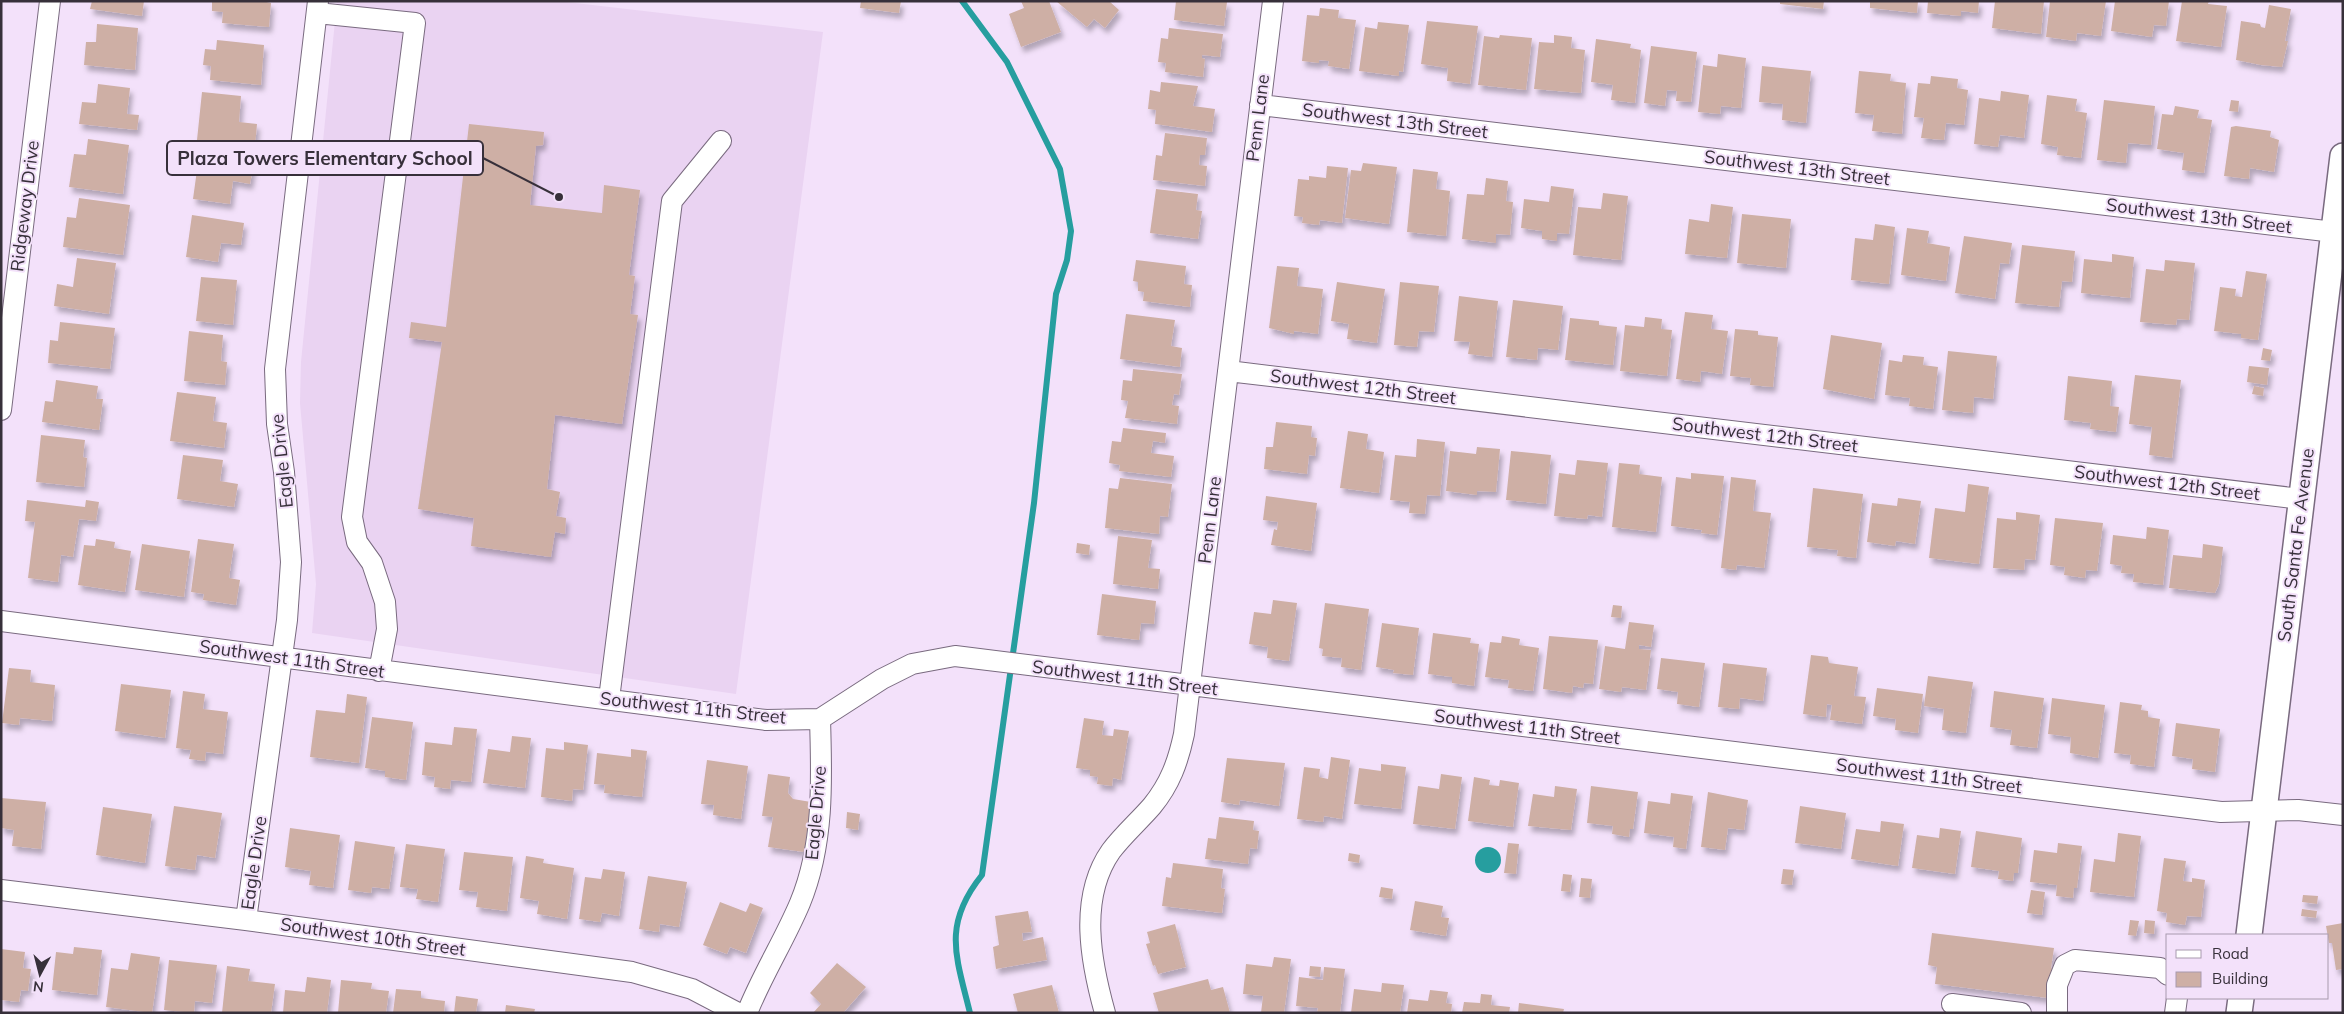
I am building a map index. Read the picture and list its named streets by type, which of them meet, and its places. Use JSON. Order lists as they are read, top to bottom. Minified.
{"streets":{"main road":["South Santa Fe Avenue"],"street":["Penn Lane","Southwest 13th Street","Ridgeway Drive","Southwest 12th Street","Eagle Drive","Southwest 11th Street","Southwest 10th Street"]},"crossings":[["Penn Lane","Southwest 13th Street"],["Penn Lane","Southwest 12th Street"],["Penn Lane","Southwest 11th Street"],["Southwest 13th Street","South Santa Fe Avenue"],["Southwest 12th Street","South Santa Fe Avenue"],["Eagle Drive","Southwest 11th Street"],["Eagle Drive","Southwest 10th Street"],["South Santa Fe Avenue","Southwest 11th Street"]],"places":["Plaza Towers Elementary School"],"legend":["Road","Building"],"north":"bottom"}
